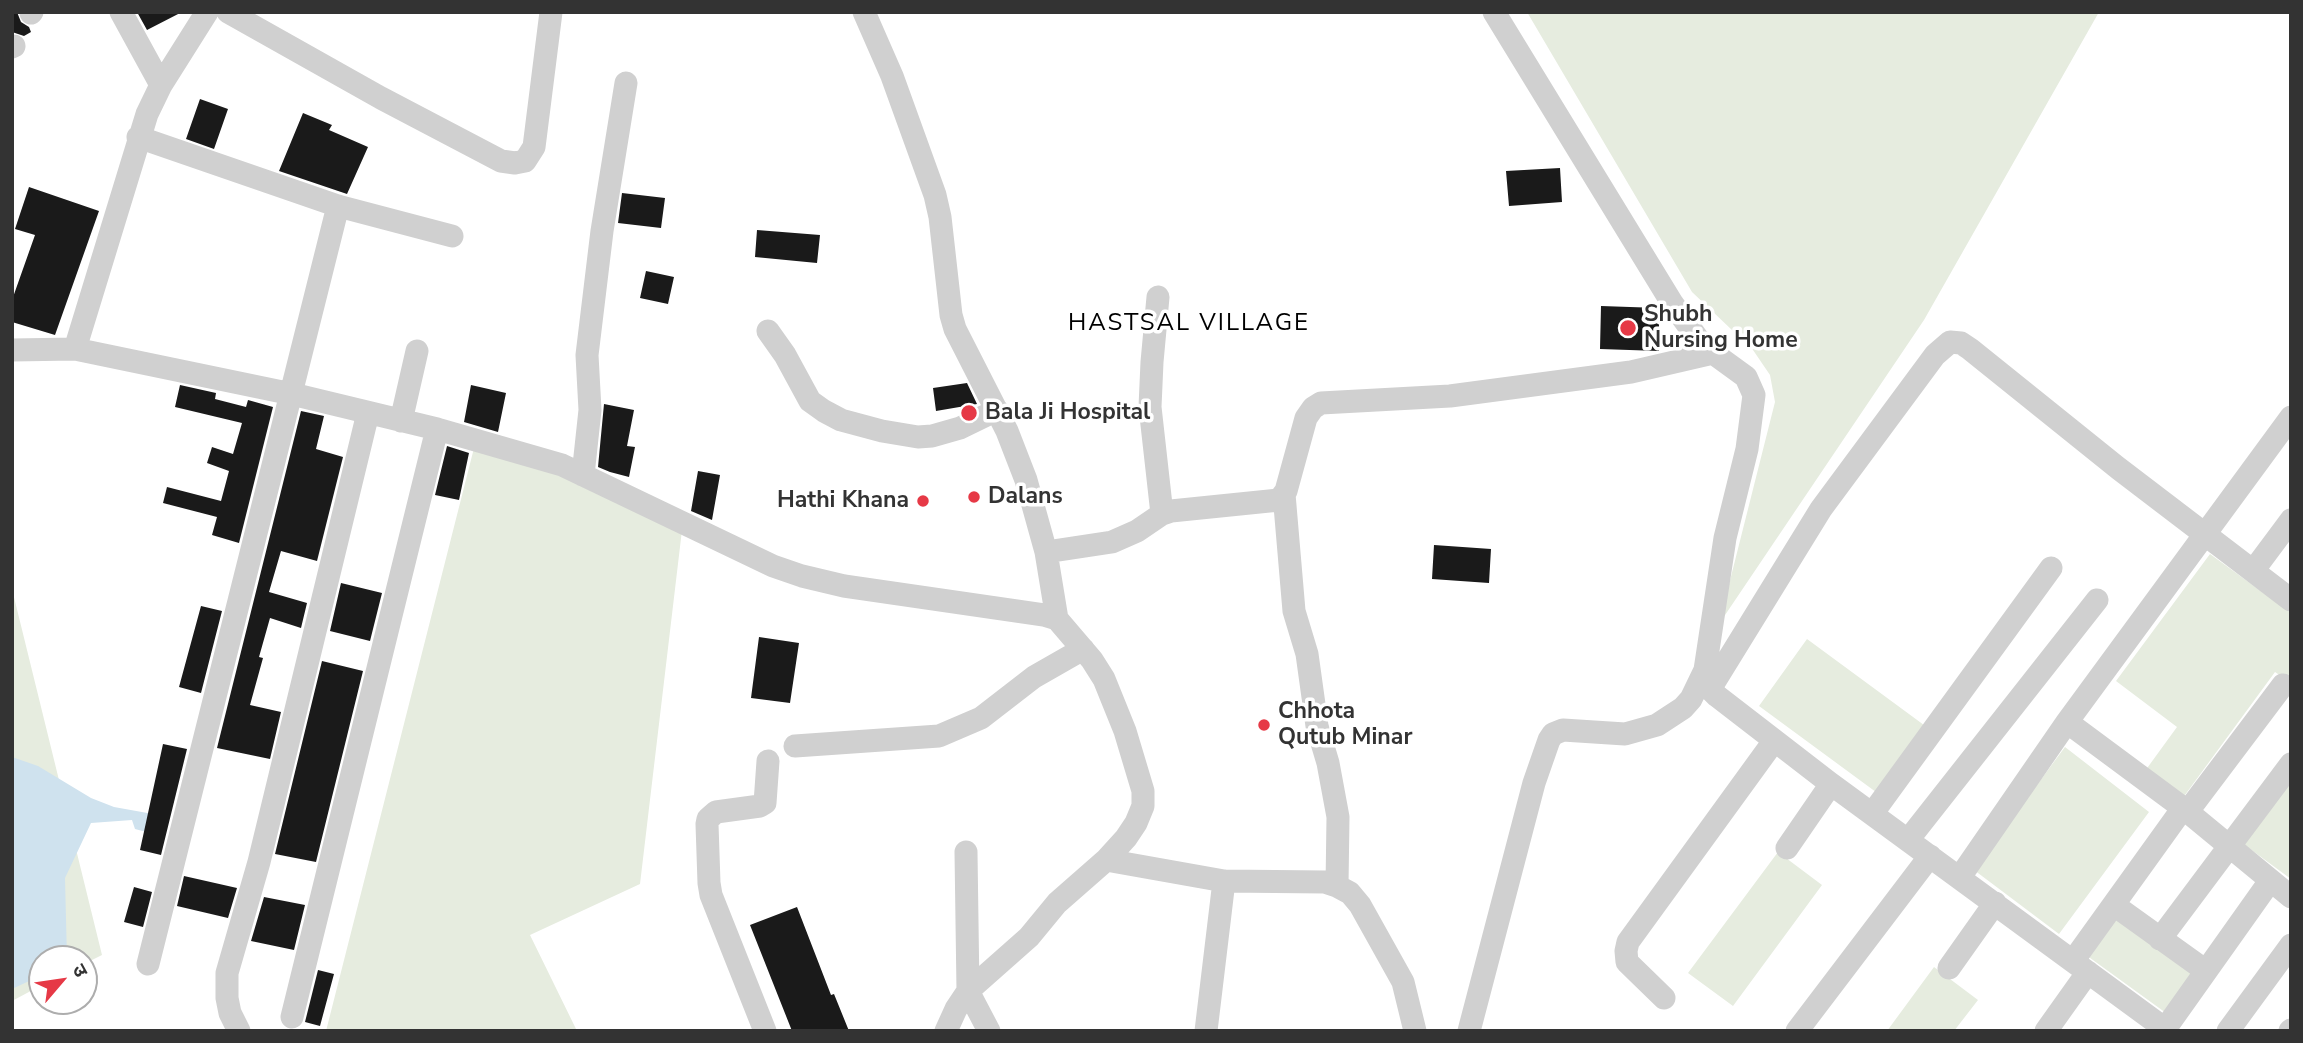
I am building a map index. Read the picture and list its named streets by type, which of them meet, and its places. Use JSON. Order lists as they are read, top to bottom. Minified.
{"districts":["HASTSAL VILLAGE"],"places":["Shubh Nursing Home","Bala Ji Hospital","Dalans","Hathi Khana","Chhota Qutub Minar"],"north":"top right"}
